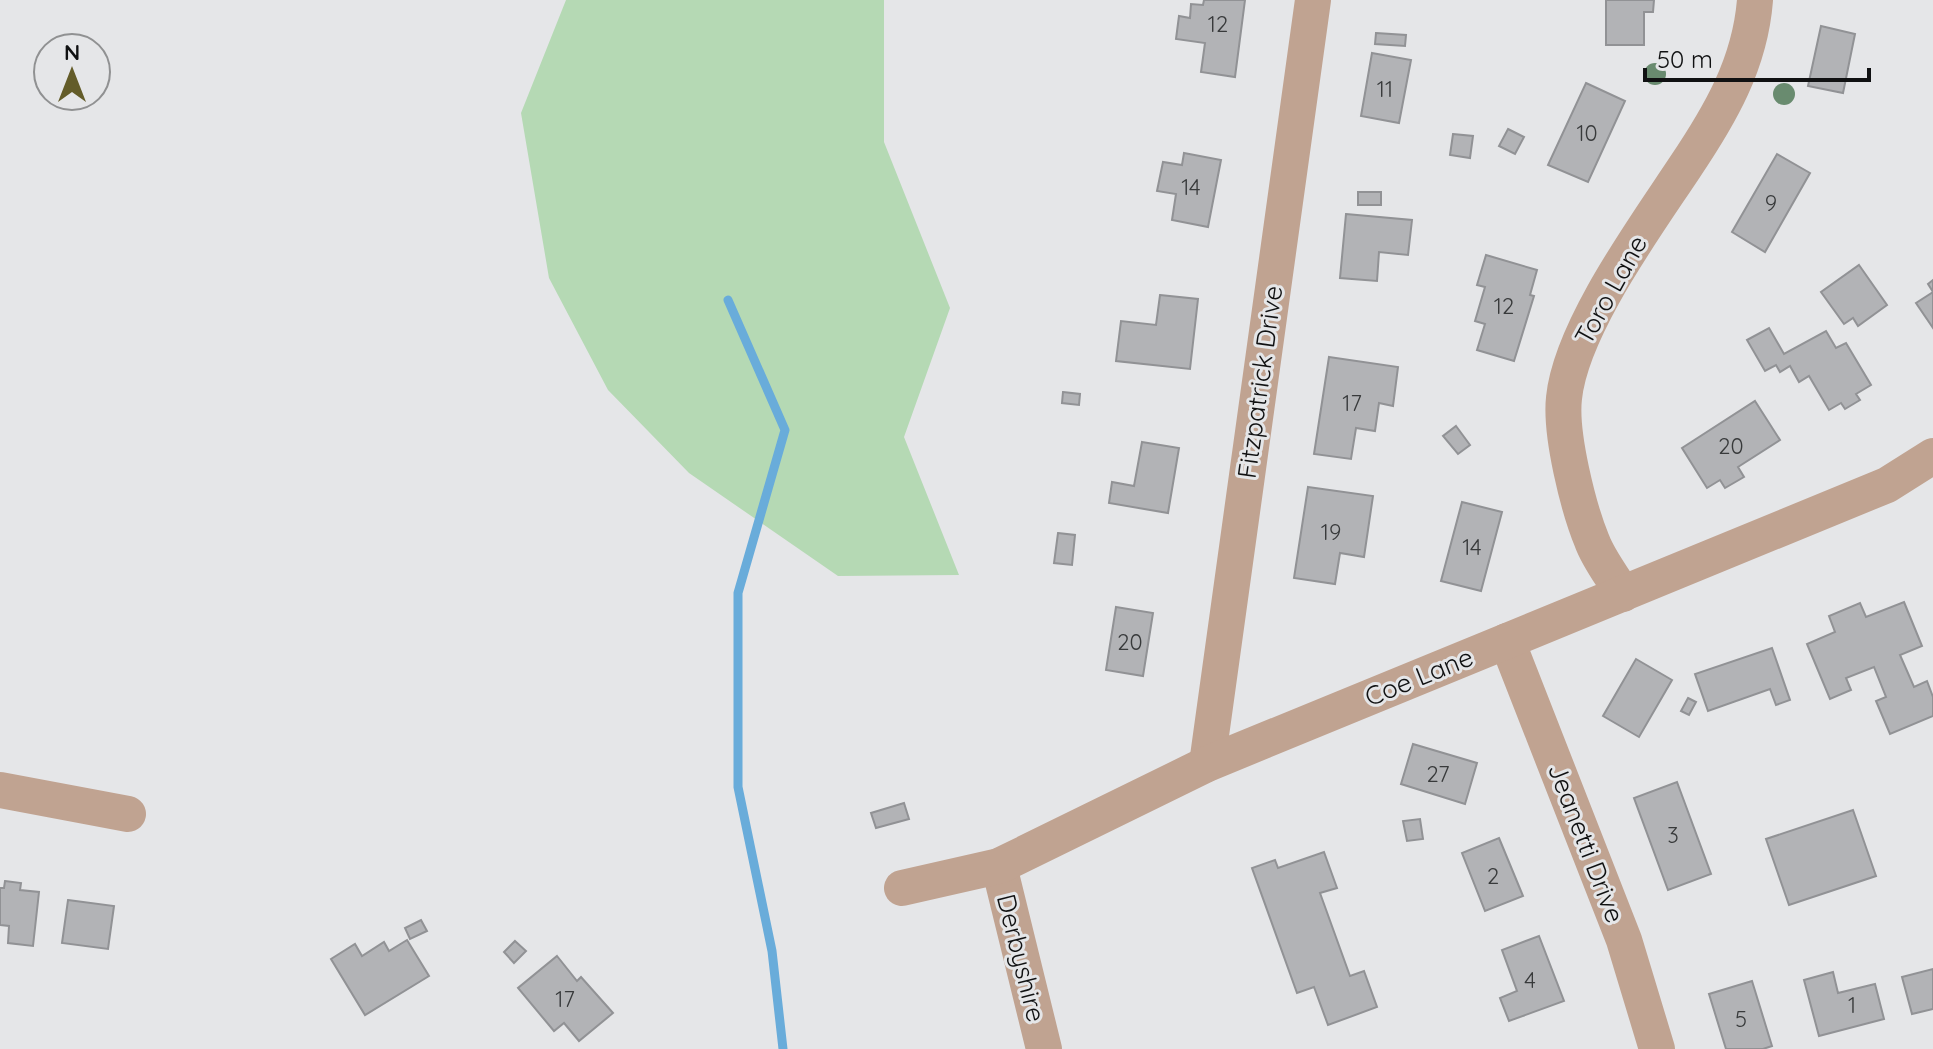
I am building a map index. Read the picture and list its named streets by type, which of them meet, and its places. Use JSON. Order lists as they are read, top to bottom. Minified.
{"streets":{"street":["Toro Lane","Fitzpatrick Drive","Coe Lane","Jeanetti Drive","Derbyshire"]},"crossings":[["Toro Lane","Coe Lane"],["Fitzpatrick Drive","Coe Lane"],["Coe Lane","Jeanetti Drive"],["Coe Lane","Derbyshire"]],"house_numbers":["12","11","10","14","9","12","17","20","19","14","20","27","3","2","4","17","1","5"],"scale_bar":"50 m","north":"top"}
